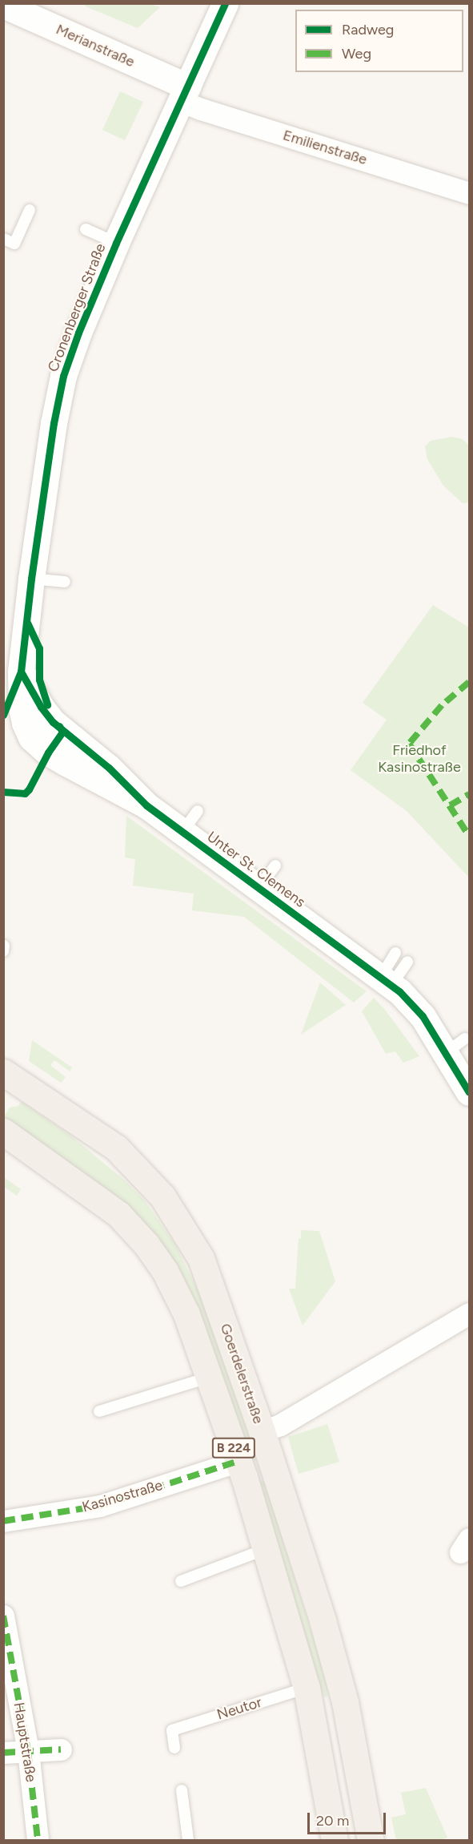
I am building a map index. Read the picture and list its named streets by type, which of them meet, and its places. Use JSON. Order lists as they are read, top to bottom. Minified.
{"streets":{"main road":["Merianstraße","Cronenberger Straße","Unter St. Clemens","Goerdelerstraße","B 224"],"street":["Emilienstraße","Kasinostraße","Hauptstraße"],"lane":["Neutor"]},"crossings":[["Merianstraße","Emilienstraße"],["Merianstraße","Cronenberger Straße"],["Emilienstraße","Cronenberger Straße"],["Cronenberger Straße","Unter St. Clemens"],["B 224","Kasinostraße"],["B 224","Neutor"]],"parks":["Friedhof Kasinostraße"],"legend":["Radweg","Weg"],"scale_bar":"20 m"}
